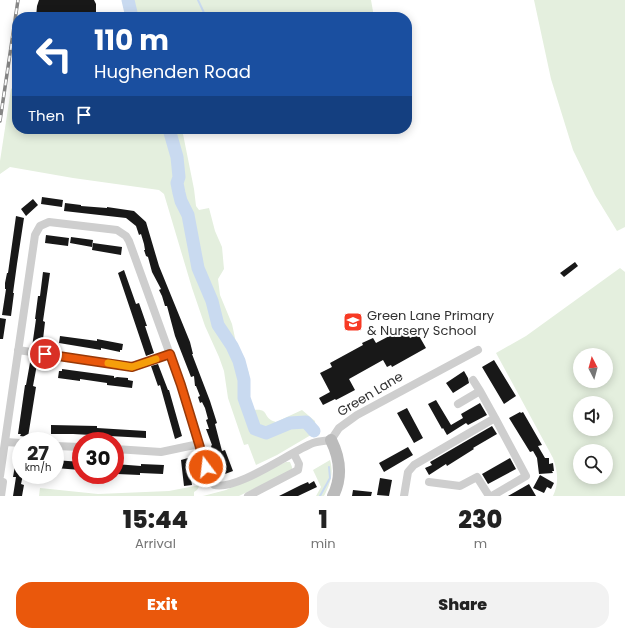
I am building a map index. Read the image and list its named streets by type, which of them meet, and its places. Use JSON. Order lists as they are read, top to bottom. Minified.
{"streets":{"street":["Green Lane"]},"places":{"school or university":["Green Lane Primary & Nursery School"]},"north":"top","page":{"turn":["110 m","Hughenden Road"],"then":"Then","speed":"27 km/h","limit":"30","eta":["15:44","Arrival","1","min","230","m"],"buttons":["Exit","Share"]}}
